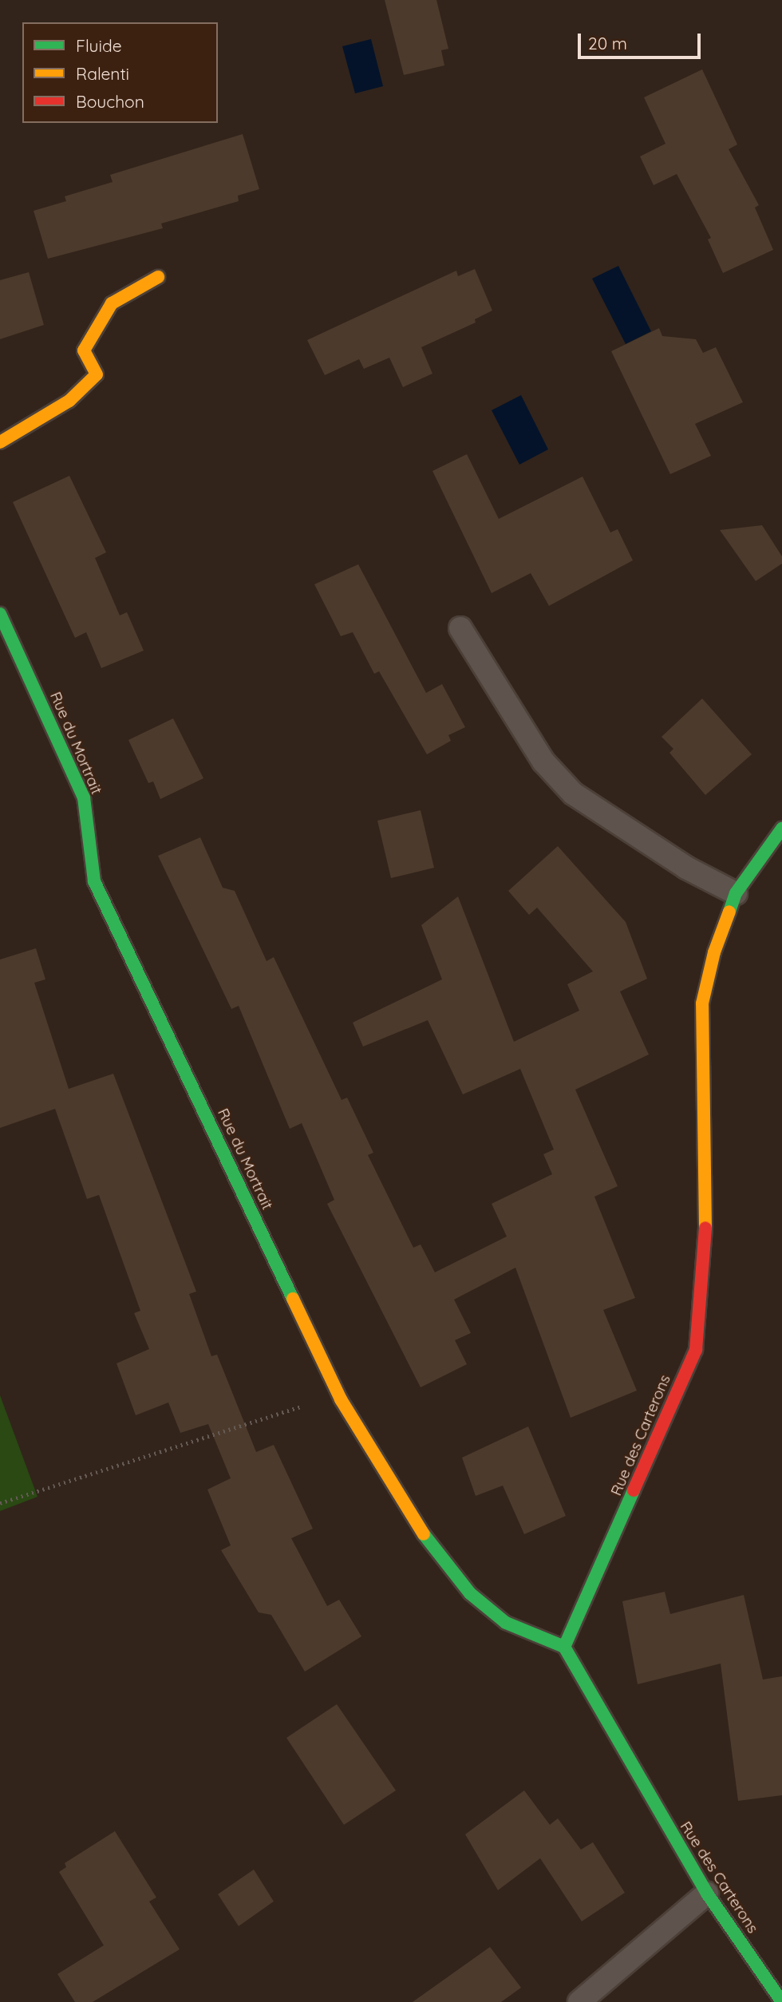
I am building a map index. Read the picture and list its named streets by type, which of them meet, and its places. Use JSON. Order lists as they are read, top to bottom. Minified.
{"streets":{"street":["Rue du Mortrait","Rue des Carterons"]},"crossings":[["Rue du Mortrait","Rue des Carterons"]],"legend":["Fluide","Ralenti","Bouchon"],"scale_bar":"20 m"}
